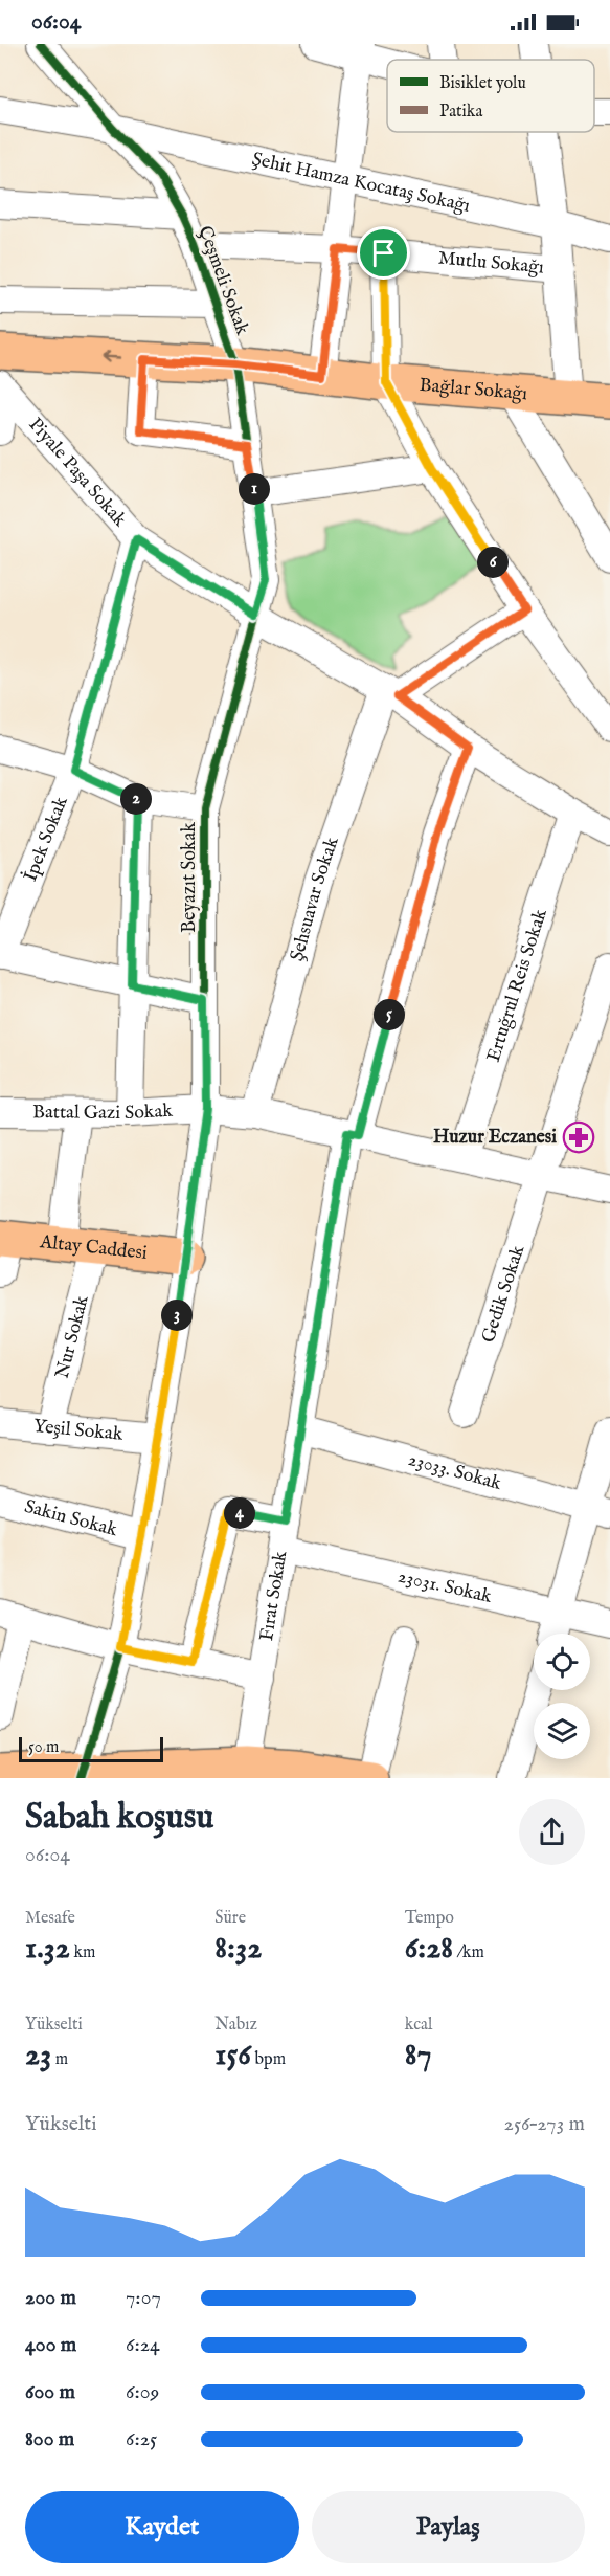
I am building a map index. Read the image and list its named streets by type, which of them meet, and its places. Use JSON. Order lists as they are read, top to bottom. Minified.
{"streets":{"main road":["Bağlar Sokağı","Altay Caddesi"],"street":["Şehit Hamza Kocataş Sokağı","Mutlu Sokağı","Çeşmeli Sokak","Piyale Paşa Sokak","İpek Sokak","Beyazıt Sokak","Şehsuavar Sokak","Ertuğrul Reis Sokak","Battal Gazi Sokak","Gedik Sokak","Nur Sokak","Yeşil Sokak","23033. Sokak","Sakin Sokak","23031. Sokak","Fırat Sokak"]},"crossings":[["Şehit Hamza Kocataş Sokağı","Çeşmeli Sokak"],["Mutlu Sokağı","Çeşmeli Sokak"],["Çeşmeli Sokak","Bağlar Sokağı"],["Çeşmeli Sokak","Piyale Paşa Sokak"],["Çeşmeli Sokak","Beyazıt Sokak"],["Piyale Paşa Sokak","İpek Sokak"],["Piyale Paşa Sokak","Beyazıt Sokak"],["Piyale Paşa Sokak","Şehsuavar Sokak"],["Piyale Paşa Sokak","Ertuğrul Reis Sokak"],["Piyale Paşa Sokak","Fırat Sokak"],["Beyazıt Sokak","Battal Gazi Sokak"],["Beyazıt Sokak","Altay Caddesi"],["Beyazıt Sokak","Yeşil Sokak"],["Beyazıt Sokak","Sakin Sokak"],["Şehsuavar Sokak","Battal Gazi Sokak"],["Ertuğrul Reis Sokak","Battal Gazi Sokak"],["Battal Gazi Sokak","Gedik Sokak"],["Battal Gazi Sokak","Nur Sokak"],["Battal Gazi Sokak","Fırat Sokak"],["Altay Caddesi","Nur Sokak"],["Nur Sokak","Yeşil Sokak"],["23033. Sokak","Fırat Sokak"],["23031. Sokak","Fırat Sokak"]],"places":{"pharmacy":["Huzur Eczanesi"]},"legend":["Bisiklet yolu","Patika"],"scale_bar":"50 m","page":{"status":"06:04","pins":["1","6","2","5","3","4"],"scale":"50 m","heading":["Sabah koşusu","06:04"],"stats":[["Mesafe","1.32 km"],["Süre","8:32"],["Tempo","6:28 /km"],["Yükselti","23 m"],["Nabız","156 bpm"],["kcal","87"]],"chart":["Yükselti","256–273 m"],"list":[{"name":"200 m","note":"7:07"},{"name":"400 m","note":"6:24"},{"name":"600 m","note":"6:09"},{"name":"800 m","note":"6:25"}],"buttons":["Kaydet","Paylaş"]}}
